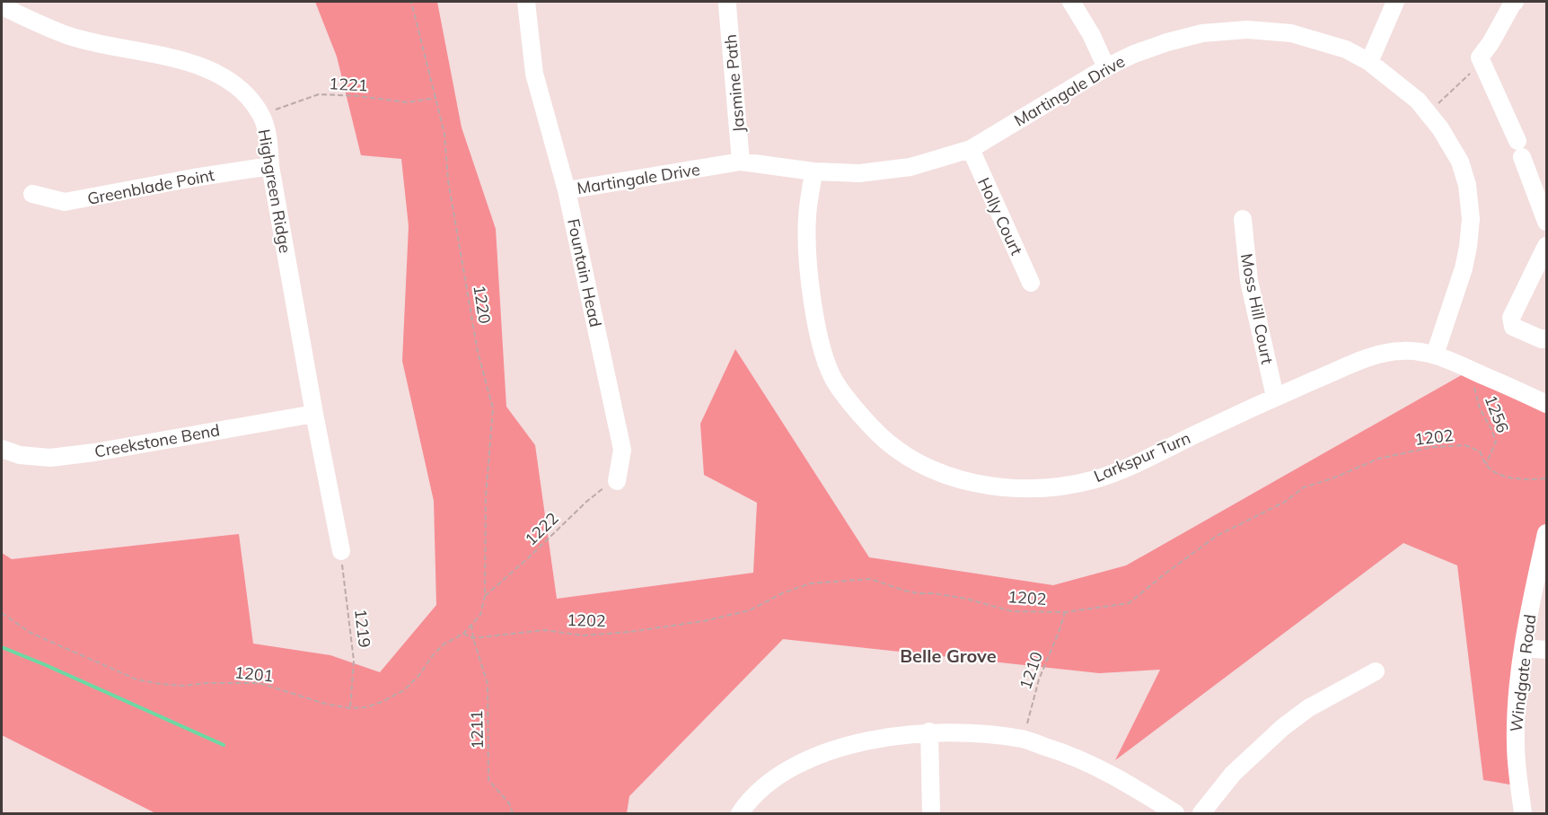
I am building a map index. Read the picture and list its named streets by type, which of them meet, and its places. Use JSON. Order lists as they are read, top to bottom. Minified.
{"streets":{"street":["Jasmine Path","Martingale Drive","Greenblade Point","Highgreen Ridge","Holly Court","Fountain Head","Moss Hill Court","Creekstone Bend","Larkspur Turn","Windgate Road"],"path":["1221","1220","1256","1202","1222","1219","1210","1201","1211"]},"crossings":[["Jasmine Path","Martingale Drive"],["1221","Highgreen Ridge"],["1221","1220"],["Martingale Drive","Holly Court"],["Martingale Drive","Fountain Head"],["Martingale Drive","Larkspur Turn"],["Greenblade Point","Highgreen Ridge"],["Highgreen Ridge","Creekstone Bend"],["Highgreen Ridge","1219"],["Fountain Head","1222"],["1220","1222"],["1220","1201"],["Moss Hill Court","Larkspur Turn"],["1256","1202"],["1256","Larkspur Turn"],["1202","1210"],["1202","1211"],["1219","1201"],["1201","1211"]],"districts":["Belle Grove"]}
